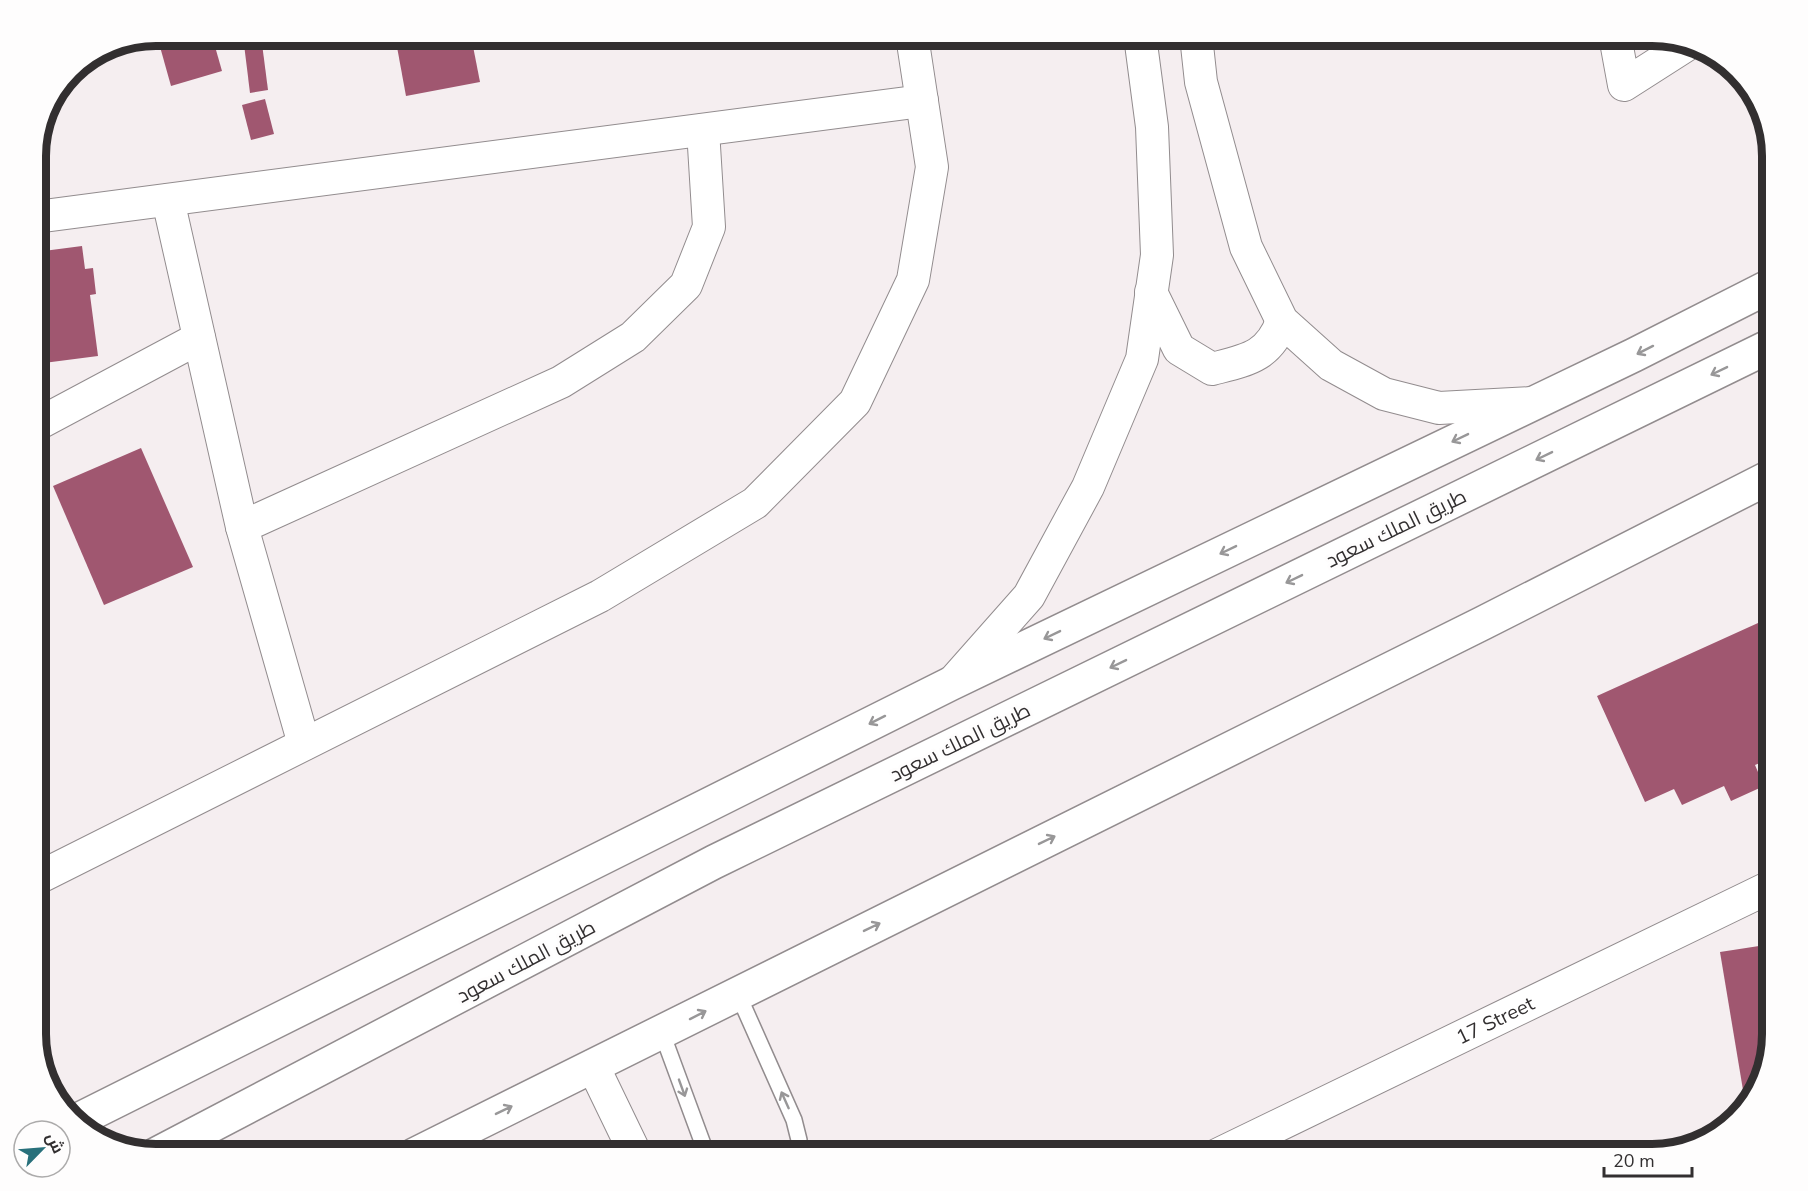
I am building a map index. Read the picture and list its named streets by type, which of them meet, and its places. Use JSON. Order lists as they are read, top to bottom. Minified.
{"streets":{"main road":["طريق الملك سعود"],"street":["17 Street"]},"scale_bar":"20 m","north":"top right"}
